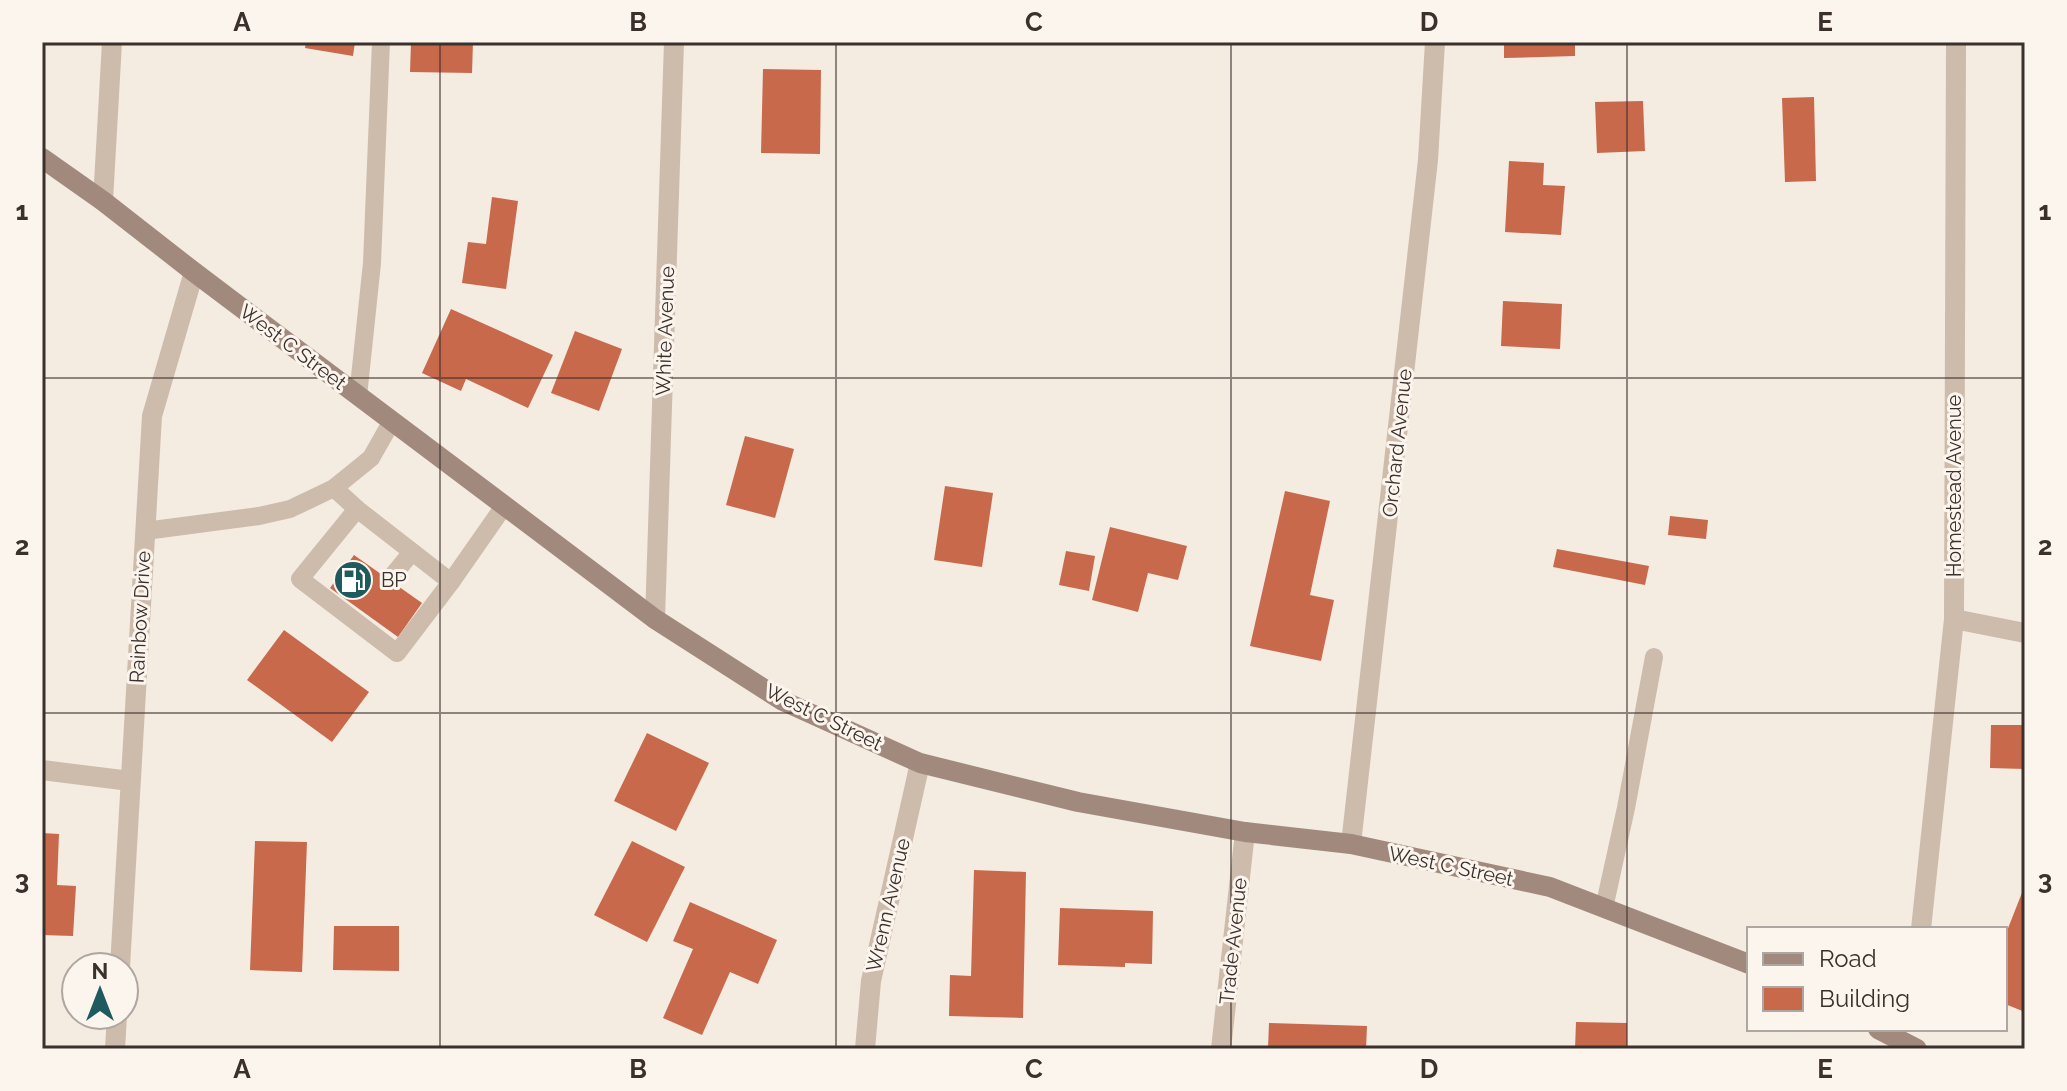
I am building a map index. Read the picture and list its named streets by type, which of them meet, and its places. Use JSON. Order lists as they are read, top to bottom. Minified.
{"streets":{"main road":["West C Street"],"street":["White Avenue","Orchard Avenue","Homestead Avenue","Rainbow Drive","Wrenn Avenue","Trade Avenue"]},"crossings":[["White Avenue","West C Street"],["West C Street","Orchard Avenue"],["West C Street","Rainbow Drive"],["West C Street","Wrenn Avenue"],["West C Street","Trade Avenue"]],"places":{"fuel station":["BP"]},"legend":["Road","Building"],"north":"top","grid":{"columns":["A","B","C","D","E"],"rows":["1","2","3"]}}
